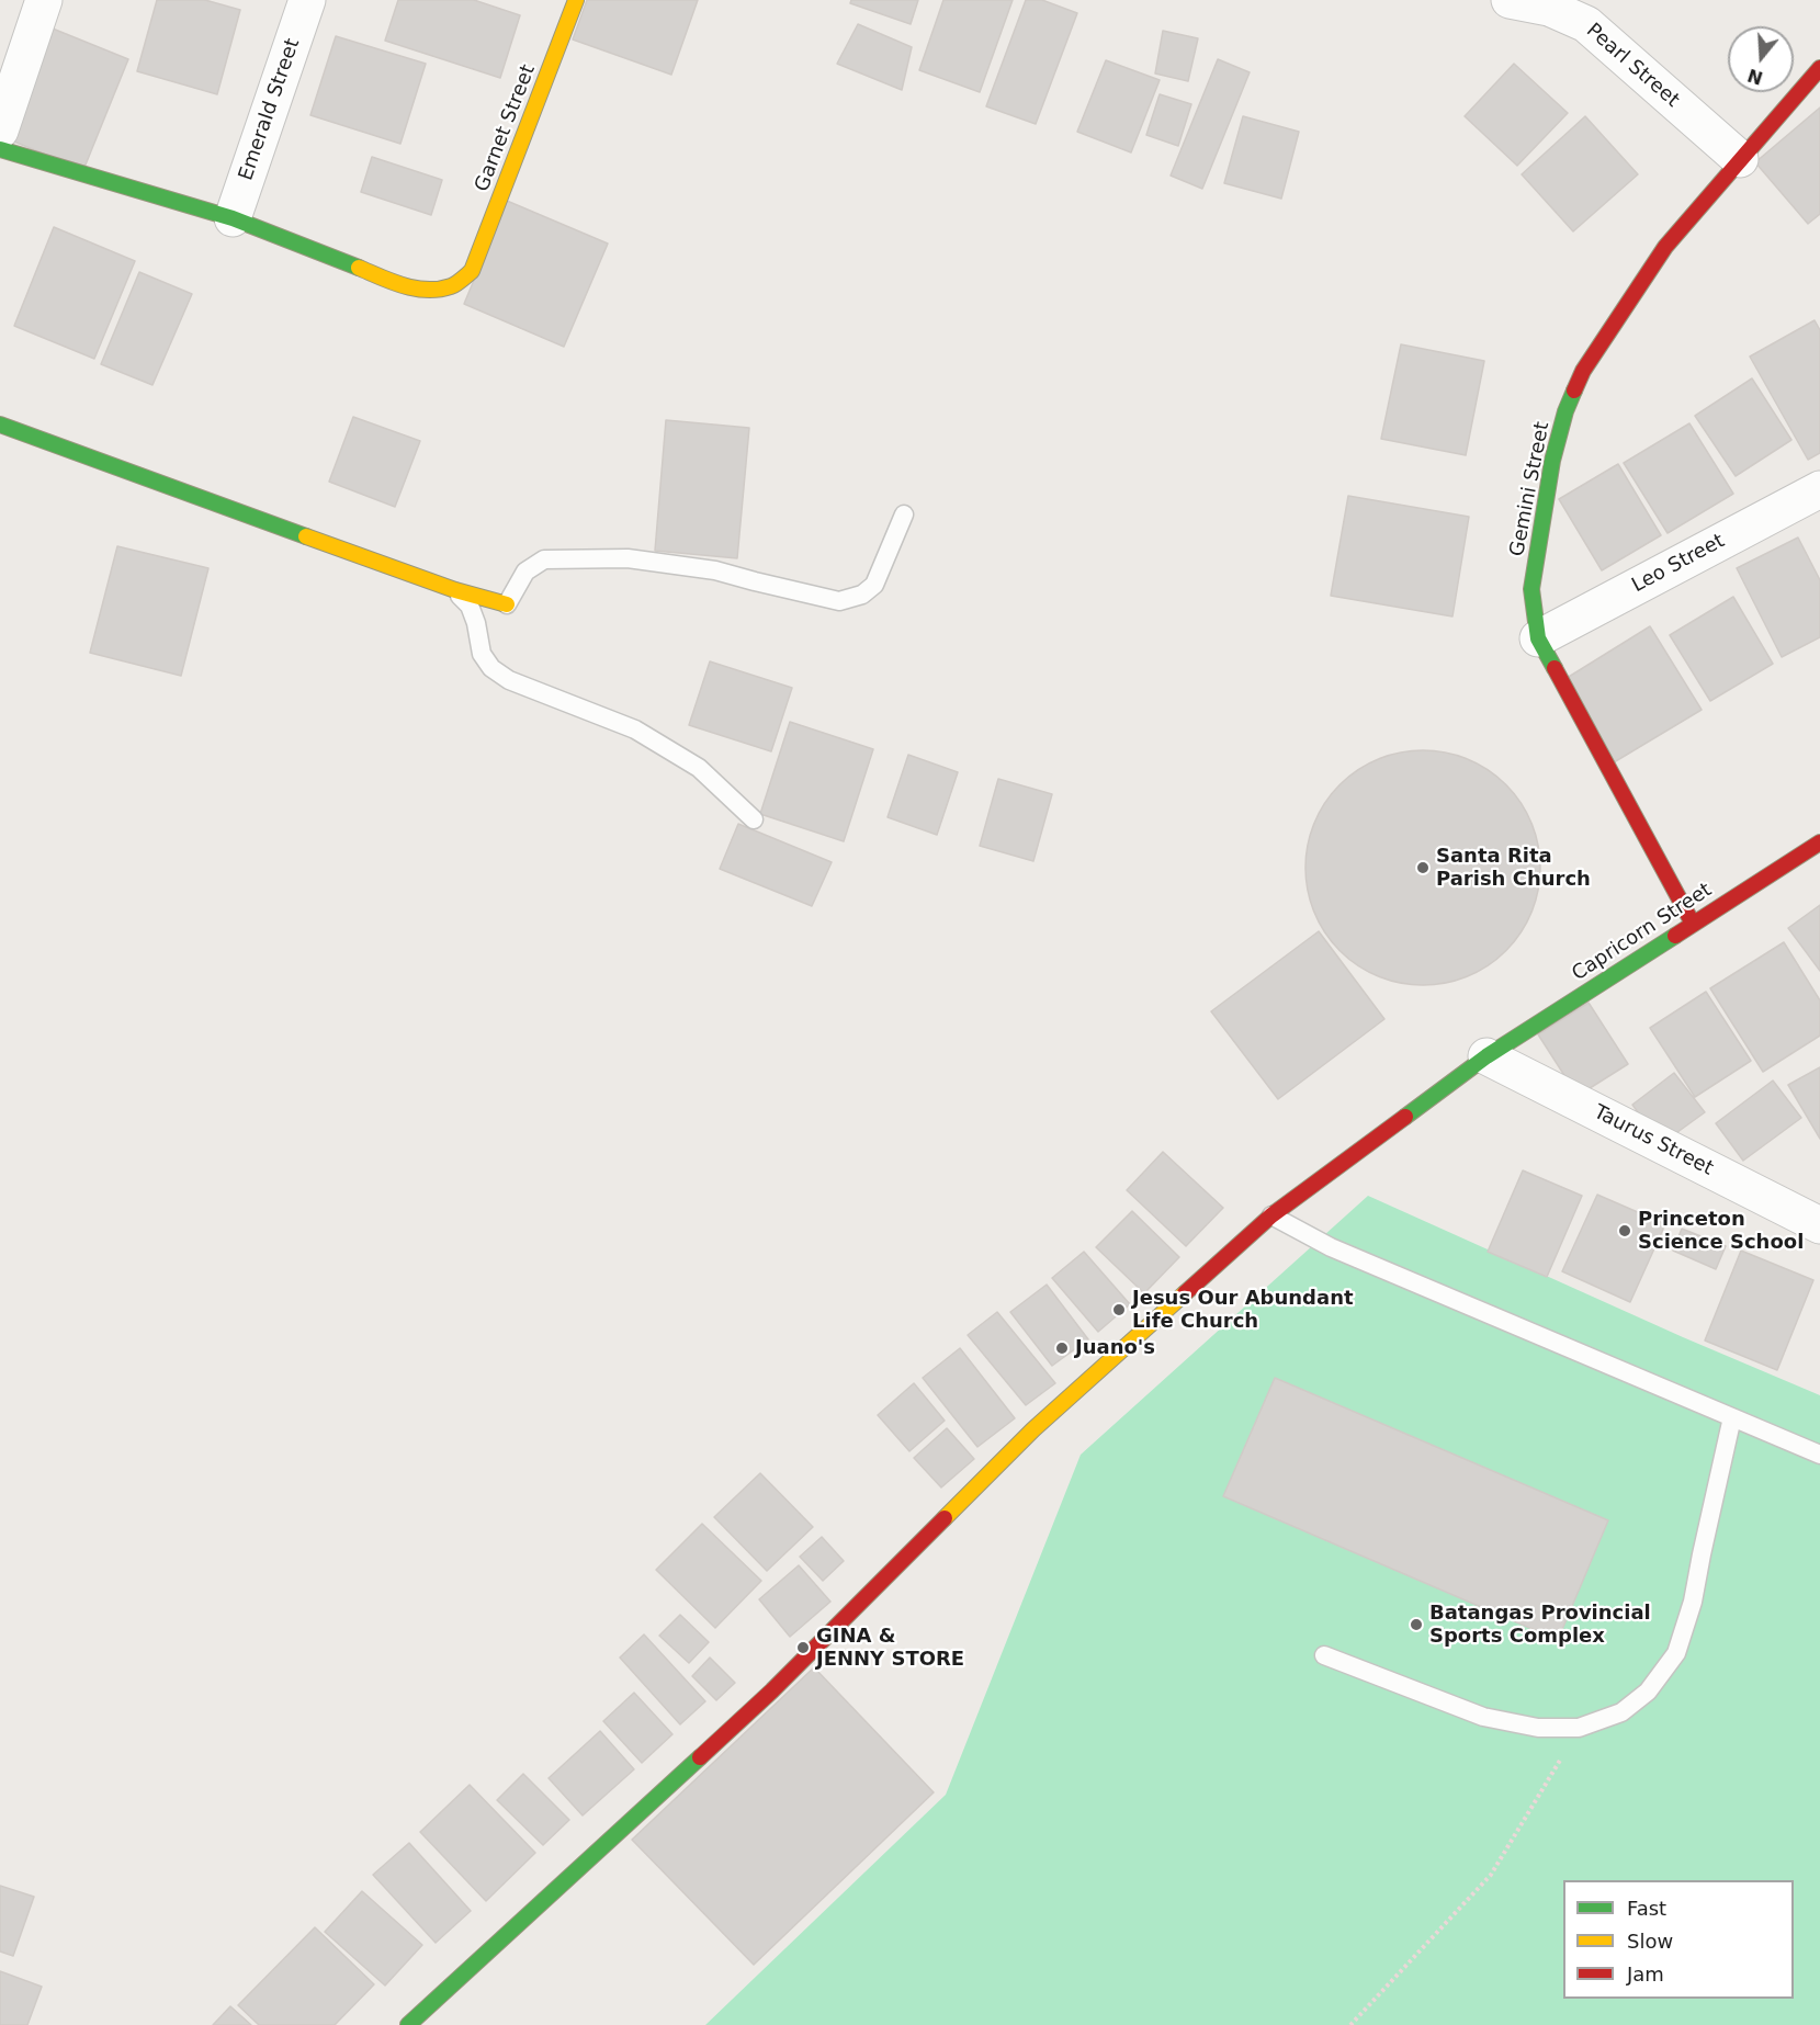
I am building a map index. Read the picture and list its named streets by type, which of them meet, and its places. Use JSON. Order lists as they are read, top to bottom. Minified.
{"streets":{"street":["Pearl Street","Emerald Street","Garnet Street","Gemini Street","Leo Street","Capricorn Street","Taurus Street"]},"crossings":[["Pearl Street","Gemini Street"],["Emerald Street","Garnet Street"],["Gemini Street","Leo Street"],["Gemini Street","Capricorn Street"],["Capricorn Street","Taurus Street"]],"places":["Santa Rita Parish Church","Princeton Science School","Jesus Our Abundant Life Church","Juano's","Batangas Provincial Sports Complex","GINA & JENNY STORE"],"legend":["Fast","Slow","Jam"],"north":"bottom"}
